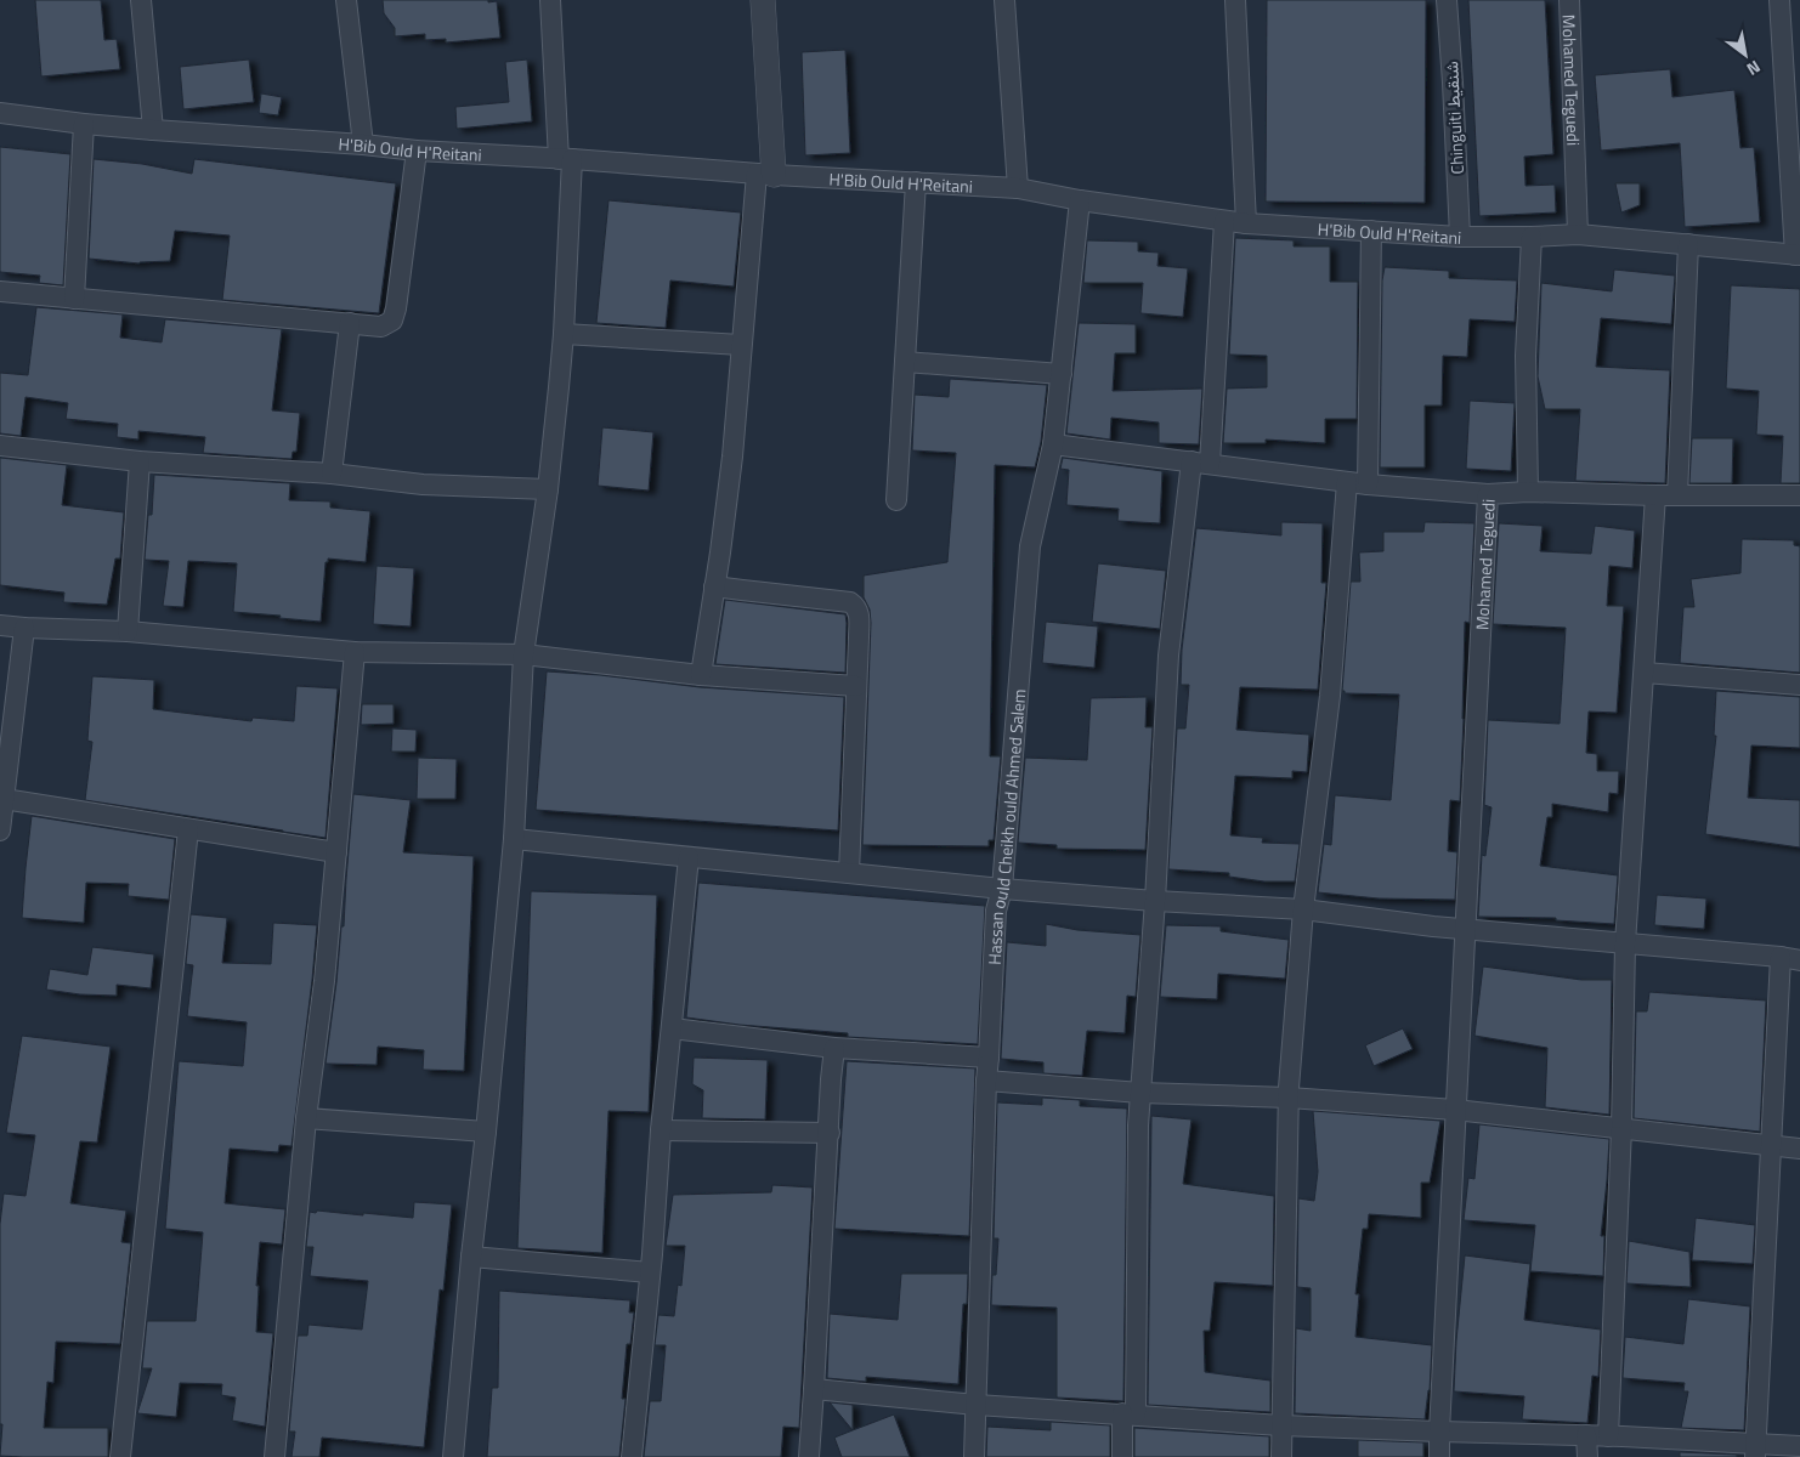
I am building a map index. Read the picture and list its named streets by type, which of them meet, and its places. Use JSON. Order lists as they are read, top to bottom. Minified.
{"streets":{"street":["Mohamed Teguedi","Chinguiti شنقيط","H'Bib Ould H'Reitani","Hassan ould Cheikh ould Ahmed Salem"]},"crossings":[["Mohamed Teguedi","H'Bib Ould H'Reitani"],["Chinguiti شنقيط","H'Bib Ould H'Reitani"],["H'Bib Ould H'Reitani","Hassan ould Cheikh ould Ahmed Salem"]],"north":"bottom right"}
